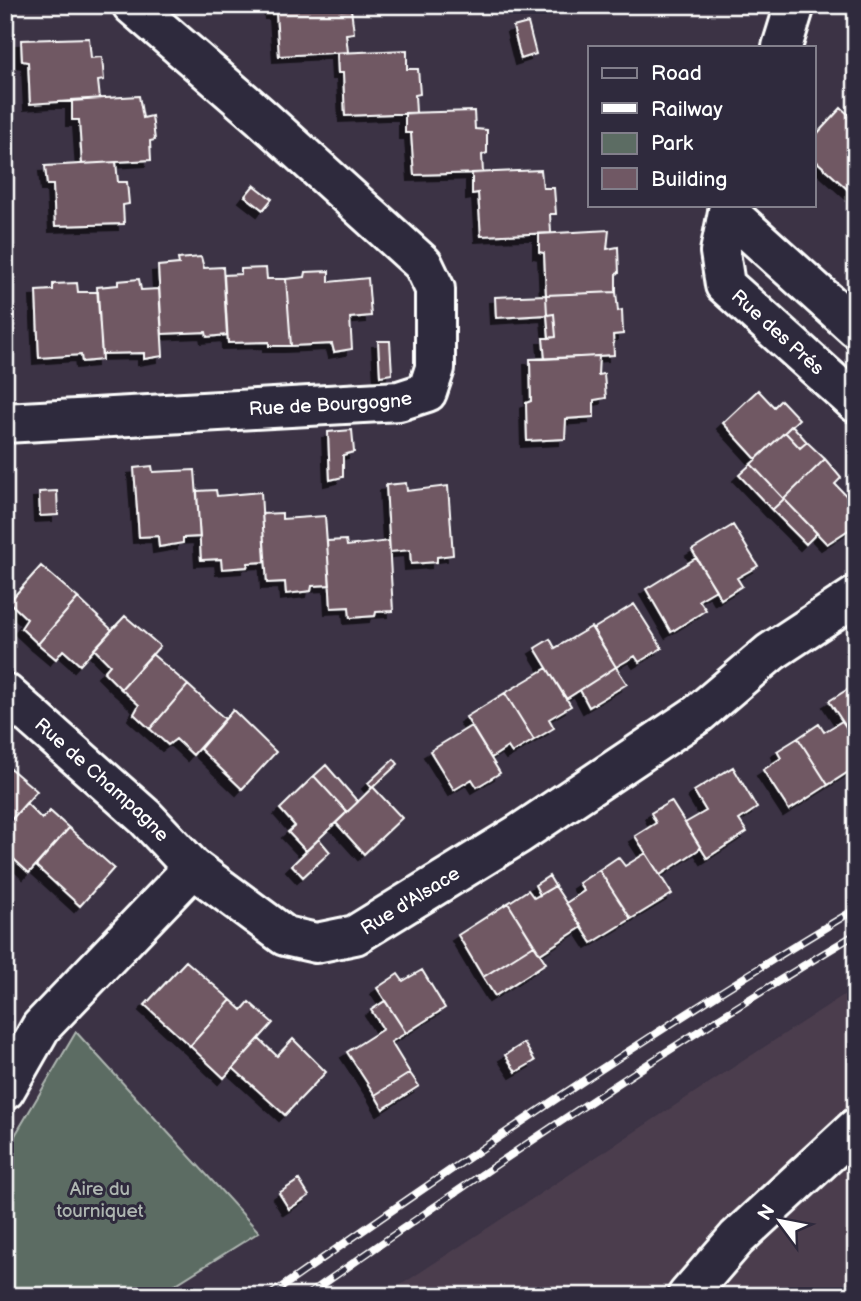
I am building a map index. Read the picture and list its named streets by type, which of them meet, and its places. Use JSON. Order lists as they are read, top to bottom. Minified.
{"streets":{"street":["Rue des Prés","Rue de Bourgogne","Rue de Champagne","Rue d'Alsace"]},"crossings":[["Rue de Champagne","Rue d'Alsace"]],"parks":["Aire du tourniquet"],"legend":["Road","Railway","Park","Building"],"north":"top left"}
